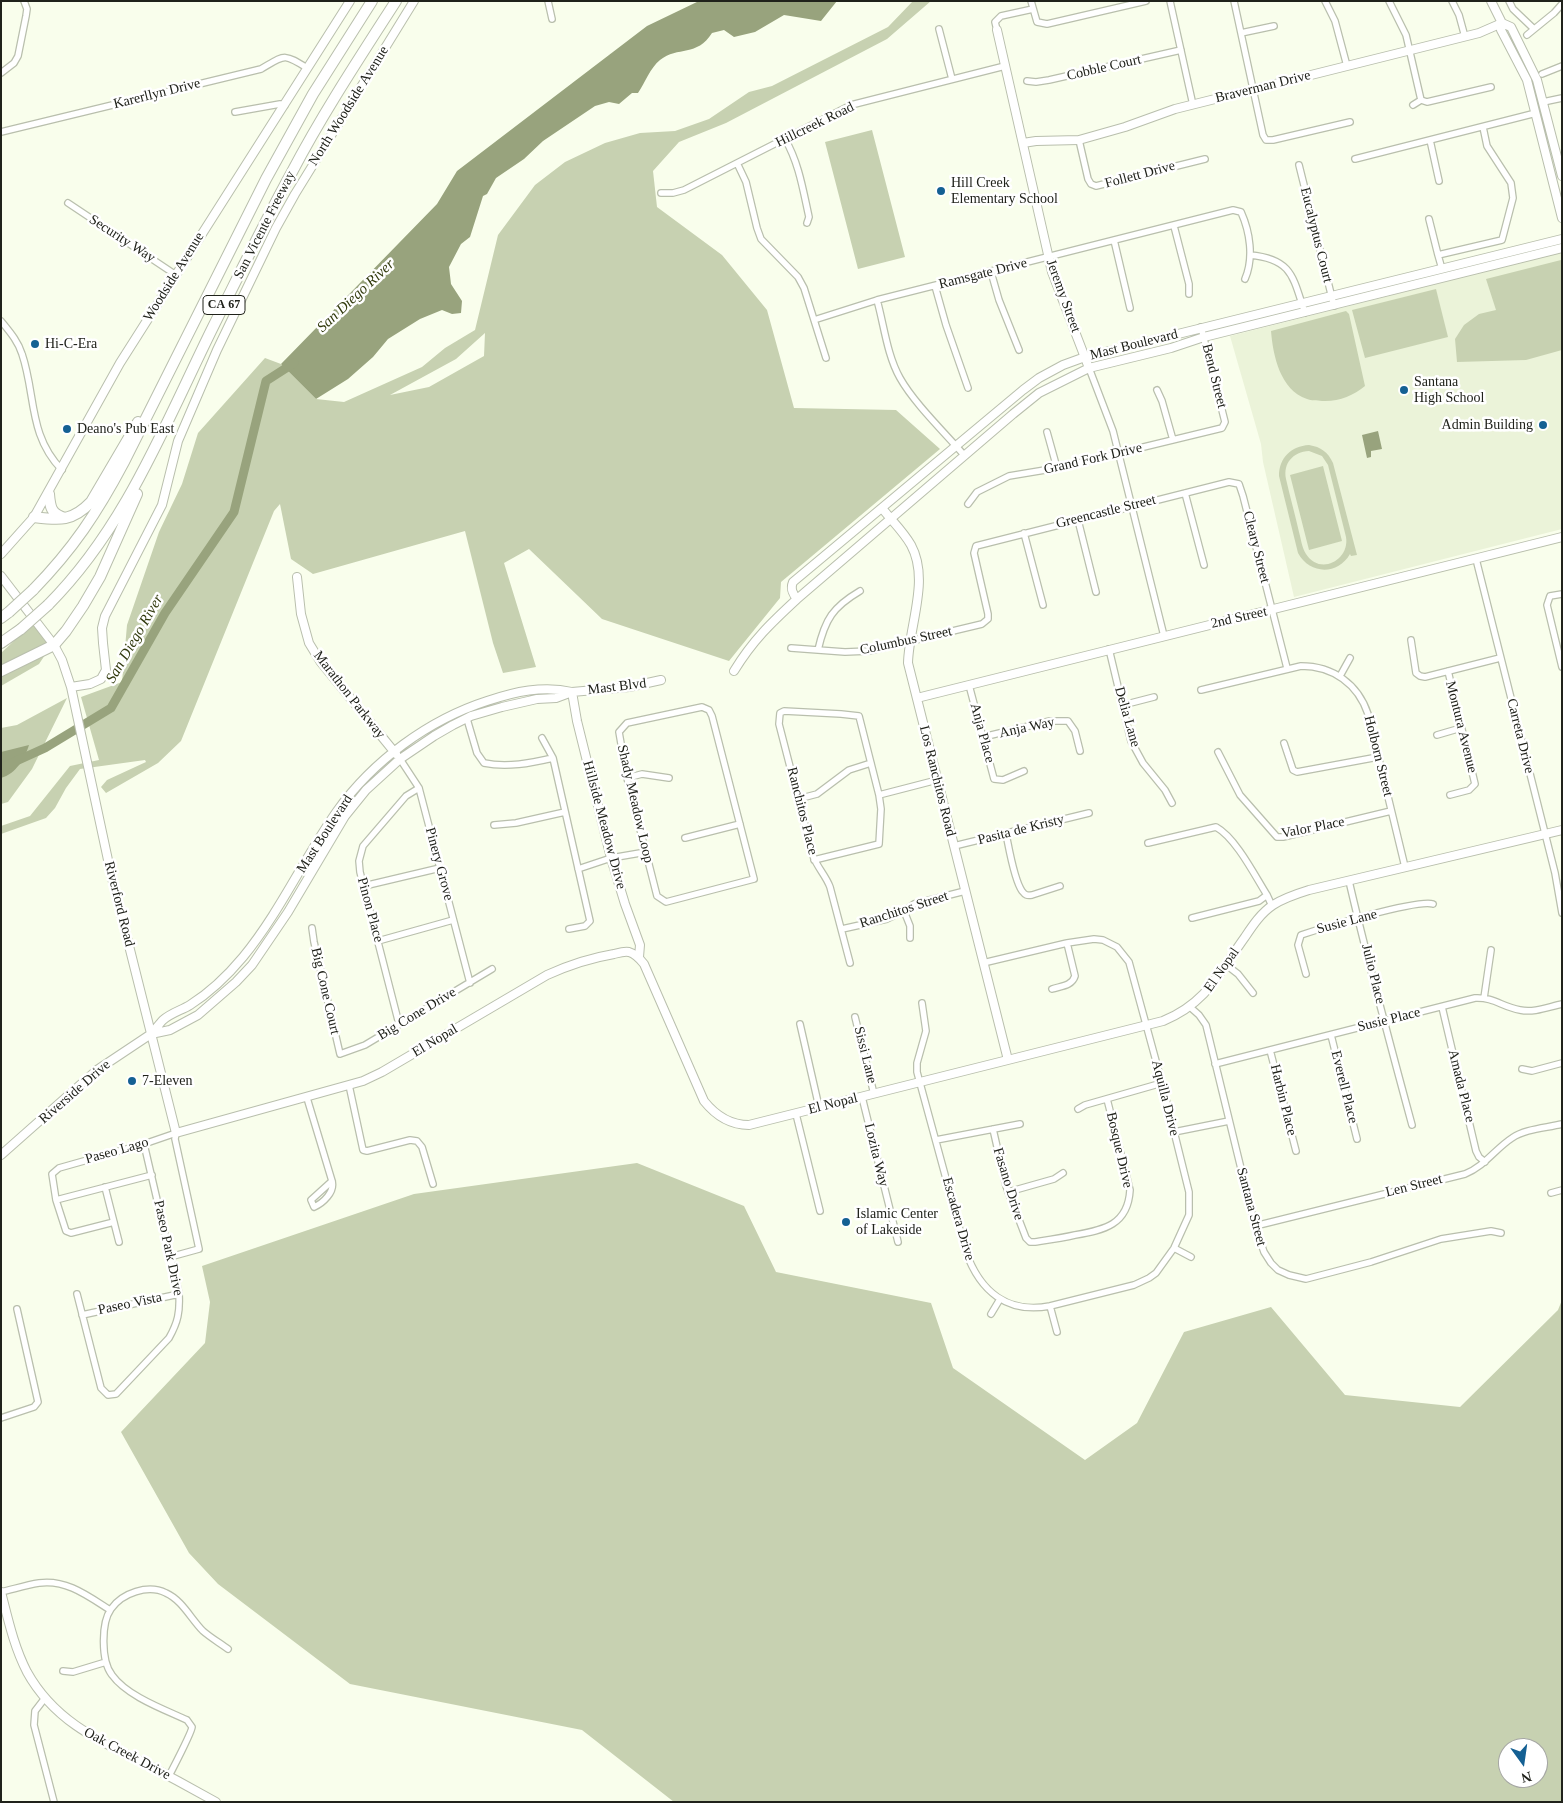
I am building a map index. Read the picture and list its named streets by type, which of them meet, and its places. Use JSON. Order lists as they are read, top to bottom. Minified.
{"streets":{"highway":["San Vicente Freeway","CA 67"],"street":["Cobble Court","Braverman Drive","Karerllyn Drive","North Woodside Avenue","Hillcreek Road","Follett Drive","Eucalyptus Court","Security Way","Ramsgate Drive","Woodside Avenue","Jeremy Street","Mast Boulevard","Bend Street","Grand Fork Drive","Greencastle Street","Cleary Street","2nd Street","Columbus Street","Mast Blvd","Marathon Parkway","Delia Lane","Montura Avenue","Anja Way","Anja Place","Carreta Drive","Holborn Street","Los Ranchitos Road","Shady Meadow Loop","Ranchitos Place","Hillside Meadow Drive","Valor Place","Pasita de Kristy","Pinery Grove","Riverford Road","Pinon Place","Ranchitos Street","Susie Lane","El Nopal","Julio Place","Big Cone Court","Big Cone Drive","Susie Place","Sissi Lane","Amada Place","Everell Place","Riverside Drive","Aquilla Drive","Harbin Place","Bosque Drive","Paseo Lago","Lozita Way","Fasano Drive","Len Street","Santana Street","Escadera Drive","Paseo Park Drive","Paseo Vista","Oak Creek Drive"]},"crossings":[["Braverman Drive","Follett Drive"],["Braverman Drive","Jeremy Street"],["Karerllyn Drive","Woodside Avenue"],["North Woodside Avenue","Riverford Road"],["Hillcreek Road","Jeremy Street"],["Eucalyptus Court","Mast Boulevard"],["Security Way","Woodside Avenue"],["Ramsgate Drive","Jeremy Street"],["Jeremy Street","Mast Boulevard"],["Jeremy Street","Grand Fork Drive"],["Jeremy Street","Greencastle Street"],["Jeremy Street","2nd Street"],["Mast Boulevard","Bend Street"],["Mast Boulevard","Mast Blvd"],["Mast Boulevard","Marathon Parkway"],["Mast Boulevard","Los Ranchitos Road"],["Mast Boulevard","Hillside Meadow Drive"],["Mast Boulevard","Pinery Grove"],["Mast Boulevard","Riverford Road"],["Mast Boulevard","Riverside Drive"],["Bend Street","Grand Fork Drive"],["Greencastle Street","Cleary Street"],["Greencastle Street","Columbus Street"],["Cleary Street","2nd Street"],["Cleary Street","Holborn Street"],["2nd Street","Delia Lane"],["2nd Street","Anja Place"],["2nd Street","Carreta Drive"],["2nd Street","Los Ranchitos Road"],["Columbus Street","Los Ranchitos Road"],["Mast Blvd","Hillside Meadow Drive"],["Marathon Parkway","Pinery Grove"],["Anja Way","Anja Place"],["Carreta Drive","El Nopal"],["Holborn Street","Valor Place"],["Holborn Street","El Nopal"],["Los Ranchitos Road","Pasita de Kristy"],["Los Ranchitos Road","Ranchitos Street"],["Los Ranchitos Road","El Nopal"],["Los Ranchitos Road","Aquilla Drive"],["Ranchitos Place","Ranchitos Street"],["Hillside Meadow Drive","El Nopal"],["Pinery Grove","Pinon Place"],["Pinery Grove","Big Cone Drive"],["Riverford Road","El Nopal"],["Riverford Road","Riverside Drive"],["Riverford Road","Paseo Lago"],["Riverford Road","Paseo Park Drive"],["Pinon Place","Big Cone Drive"],["Susie Lane","Julio Place"],["El Nopal","Julio Place"],["El Nopal","Sissi Lane"],["El Nopal","Aquilla Drive"],["El Nopal","Paseo Lago"],["El Nopal","Lozita Way"],["El Nopal","Santana Street"],["El Nopal","Escadera Drive"],["Julio Place","Susie Place"],["Big Cone Court","Big Cone Drive"],["Susie Place","Amada Place"],["Susie Place","Everell Place"],["Susie Place","Harbin Place"],["Susie Place","Santana Street"],["Amada Place","Len Street"],["Aquilla Drive","Escadera Drive"],["Bosque Drive","Fasano Drive"],["Paseo Lago","Paseo Park Drive"],["Len Street","Santana Street"],["Paseo Park Drive","Paseo Vista"]],"water":["San Diego River"],"places":["Hill Creek Elementary School","Hi-C-Era","Santana High School","Admin Building","Deano's Pub East","7-Eleven","Islamic Center of Lakeside"],"north":"bottom"}
